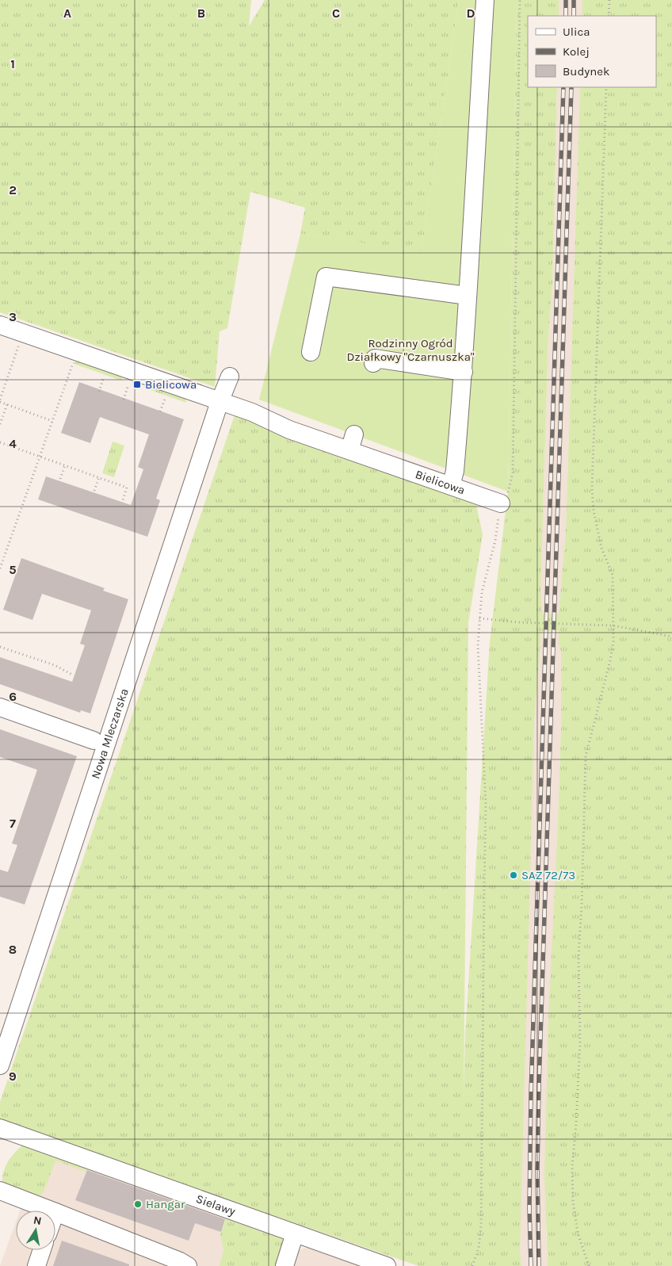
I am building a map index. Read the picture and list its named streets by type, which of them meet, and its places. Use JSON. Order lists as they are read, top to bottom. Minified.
{"streets":{"street":["Bielicowa","Nowa Mleczarska","Sielawy"]},"crossings":[["Bielicowa","Nowa Mleczarska"]],"parks":["Rodzinny Ogród Działkowy \"Czarnuszka\""],"places":{"transit":["Bielicowa"],"other":["SAZ 72/73","Hangar"]},"legend":["Ulica","Kolej","Budynek"],"north":"top","grid":{"columns":["A","B","C","D"],"rows":["1","2","3","4","5","6","7","8","9"]}}
